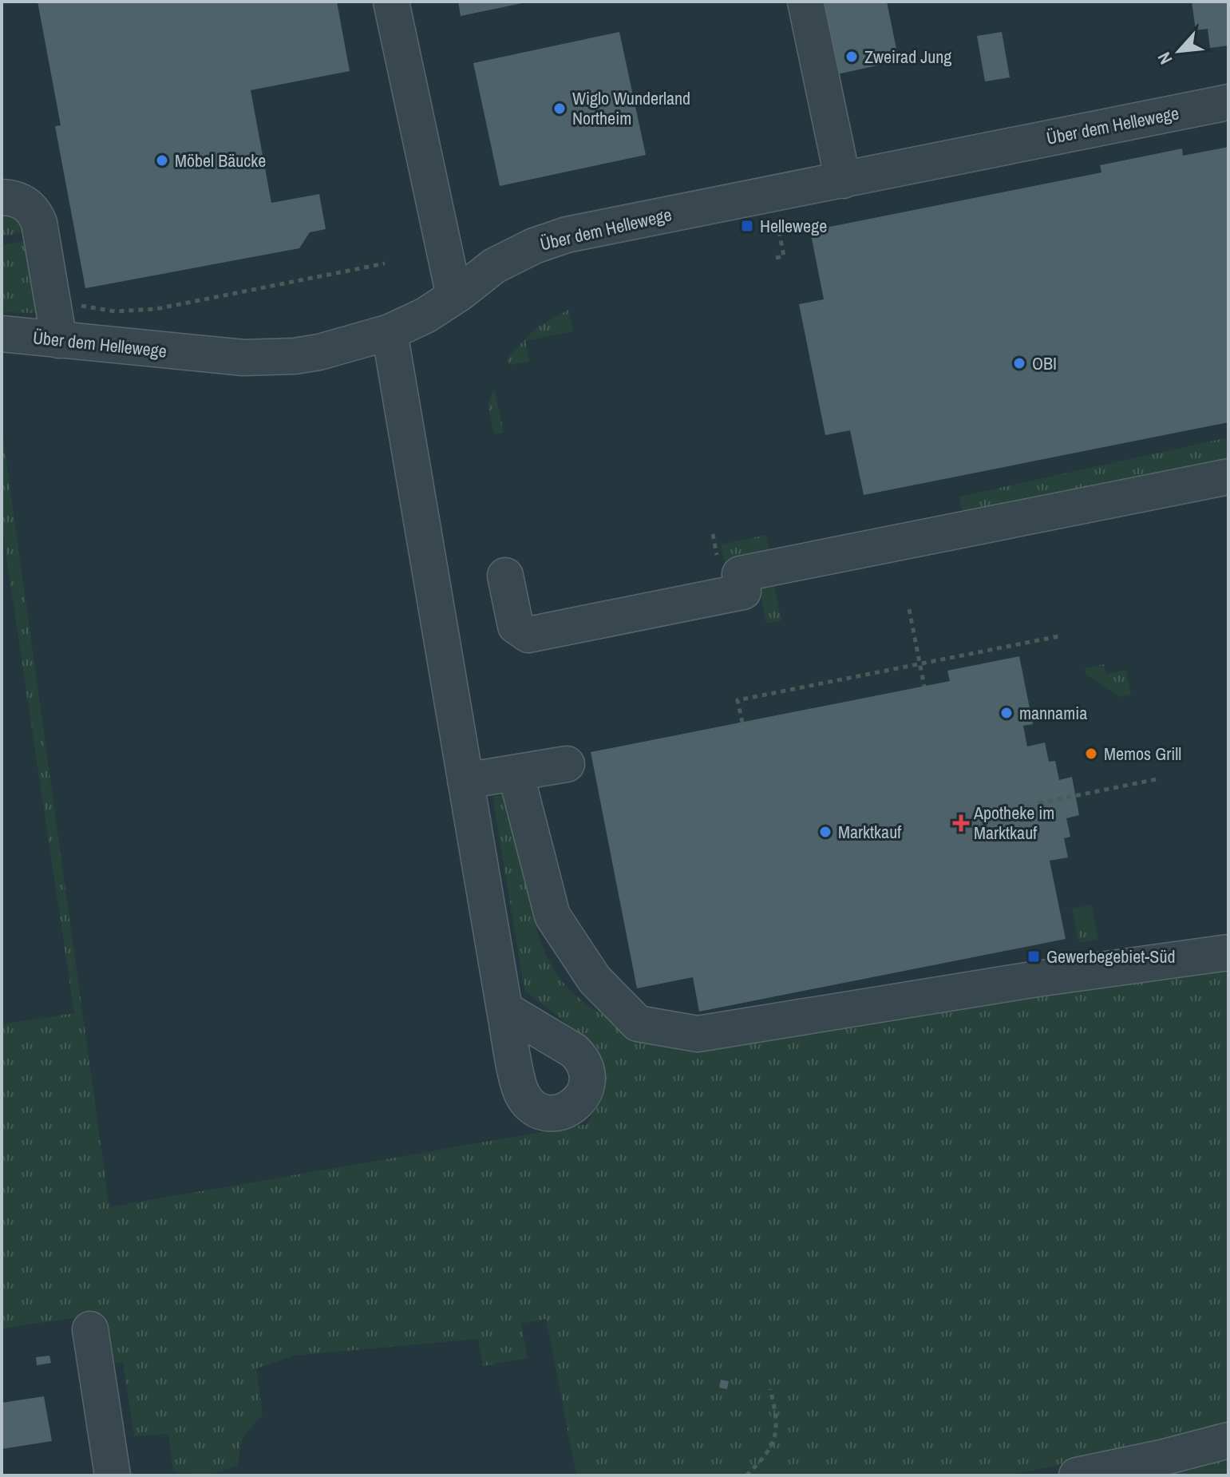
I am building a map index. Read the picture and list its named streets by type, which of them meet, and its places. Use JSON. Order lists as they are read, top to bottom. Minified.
{"streets":{"street":["Über dem Hellewege"]},"places":{"other":["Zweirad Jung","Wiglo Wunderland Northeim","Möbel Bäucke","OBI","mannamia","Memos Grill","Marktkauf"],"transit":["Hellewege","Gewerbegebiet-Süd"],"health":["Apotheke im Marktkauf"]},"north":"bottom left"}
